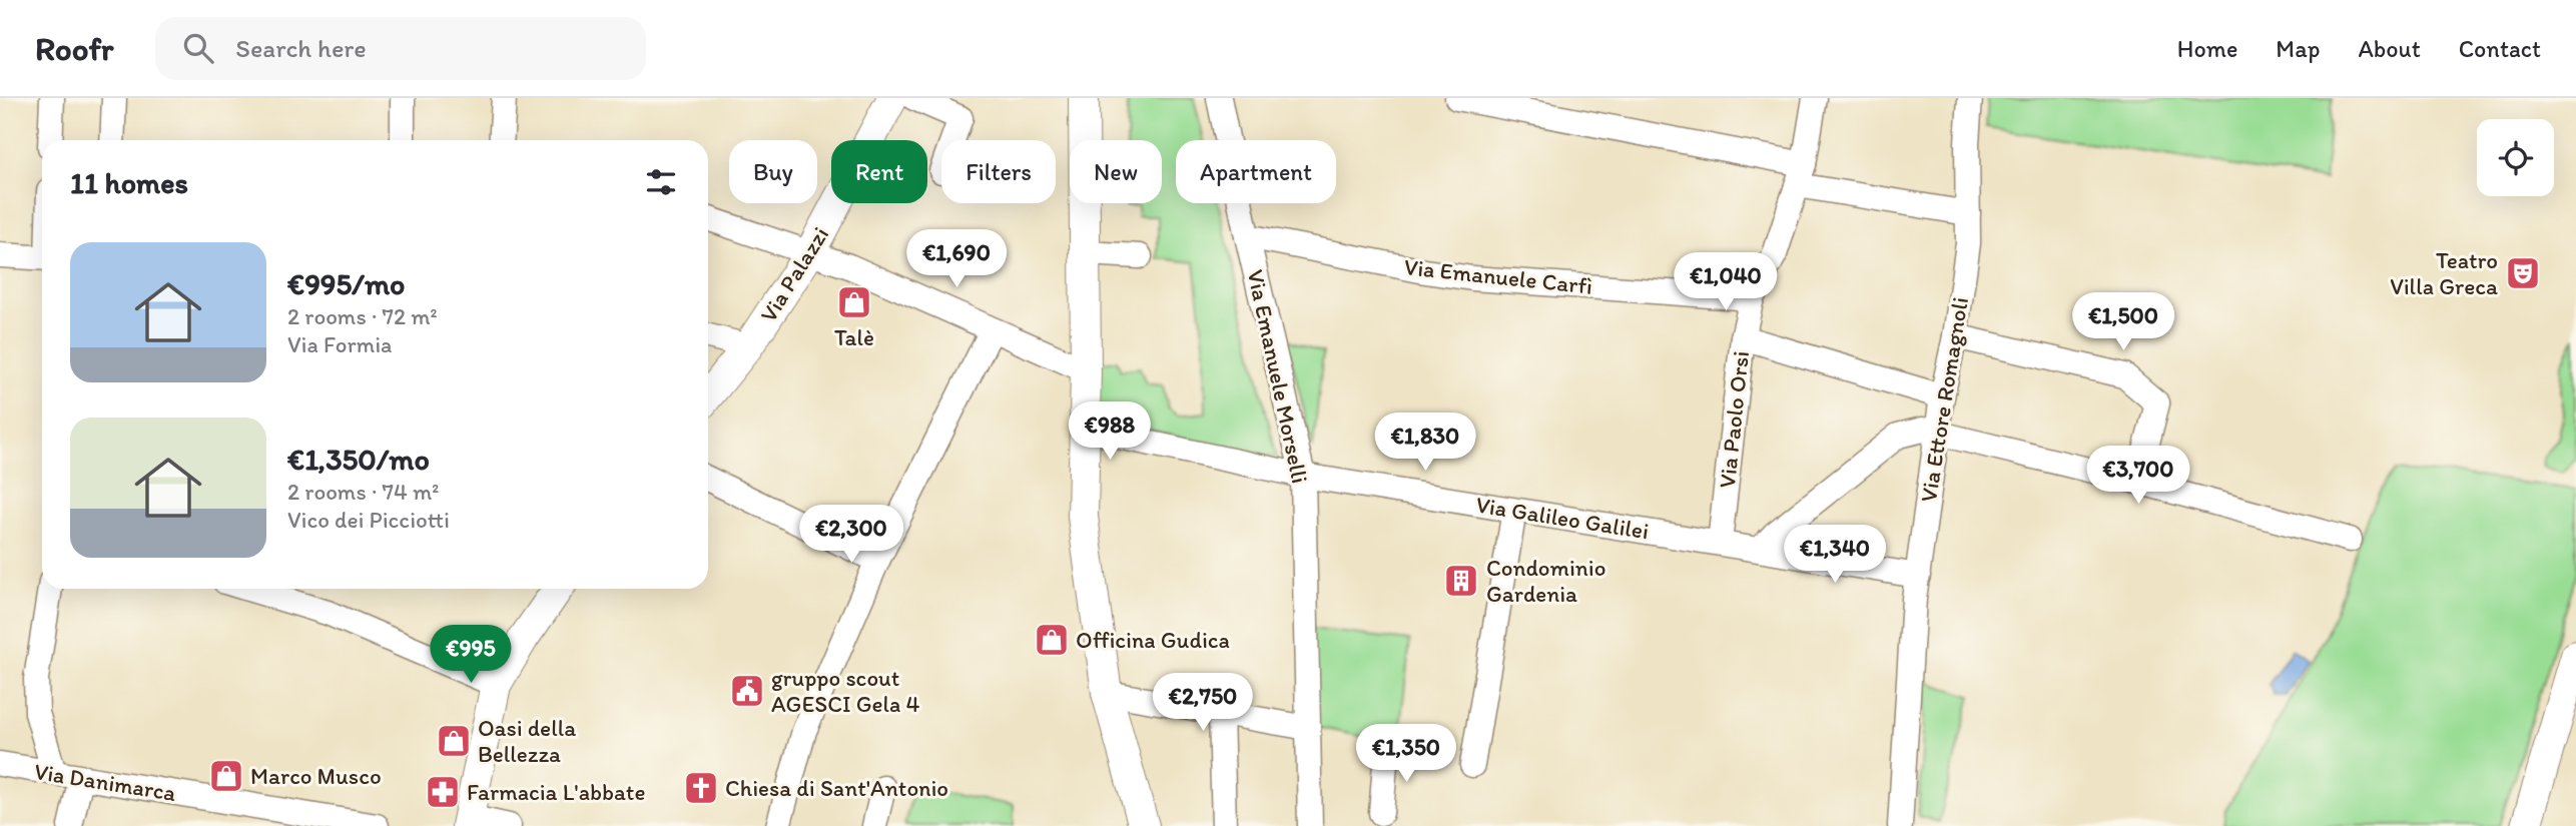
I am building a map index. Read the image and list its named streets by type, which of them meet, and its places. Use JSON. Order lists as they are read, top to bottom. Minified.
{"streets":{"street":["Via Palazzi","Via Emanuele Carfì","Via Emanuele Morselli","Via Ettore Romagnoli","Via Paolo Orsi","Via Galileo Galilei","Via Danimarca"]},"crossings":[["Via Emanuele Carfì","Via Emanuele Morselli"],["Via Emanuele Carfì","Via Paolo Orsi"],["Via Emanuele Morselli","Via Galileo Galilei"],["Via Ettore Romagnoli","Via Galileo Galilei"],["Via Paolo Orsi","Via Galileo Galilei"]],"places":{"theatre":["Teatro Villa Greca"],"shop":["Talè","Officina Gudica","Oasi della Bellezza","Marco Musco"],"building":["Condominio Gardenia"],"public building":["gruppo scout AGESCI Gela 4"],"church":["Chiesa di Sant'Antonio"],"pharmacy":["Farmacia L'abbate"]},"page":{"header":"Roofr","search":"Search here","nav":["Home","Map","About","Contact"],"chip":["Buy","Rent","Filters","New","Apartment"],"heading":"11 homes","list":[{"name":"€995/mo","note":"2 rooms · 72 m² · Via Formia"},{"name":"€1,350/mo","note":"2 rooms · 74 m² · Vico dei Picciotti"}],"price":["€1,690","€1,040","€1,500","€988","€1,830","€3,700","€2,300","€1,340","€995","€2,750","€1,350"]}}
